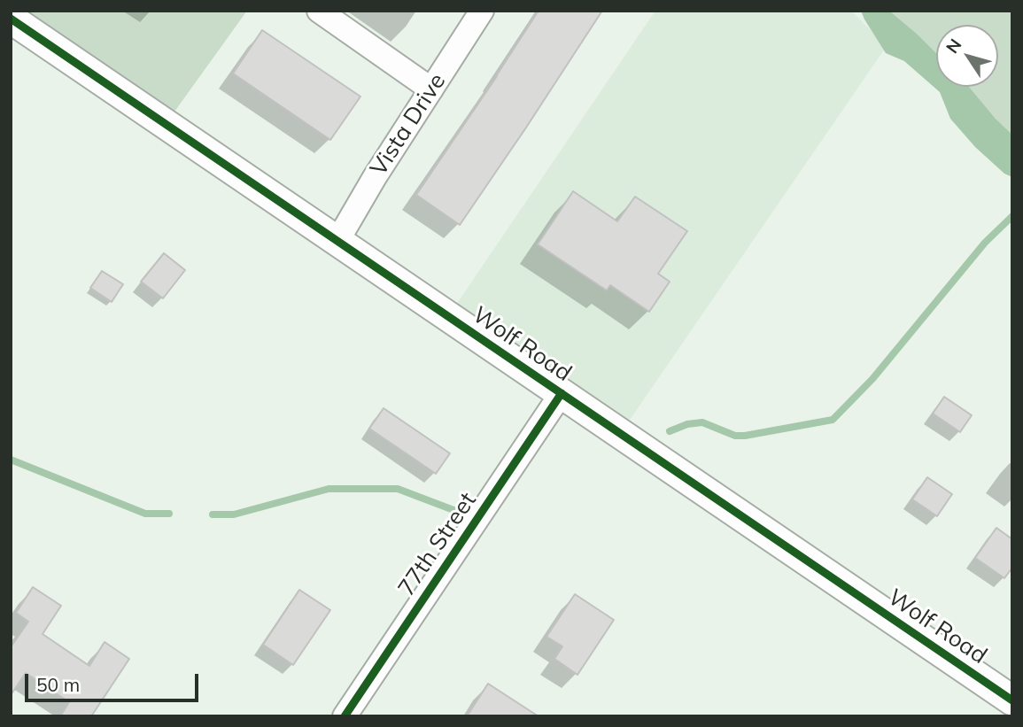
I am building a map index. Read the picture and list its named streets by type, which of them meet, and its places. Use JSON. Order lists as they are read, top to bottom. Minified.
{"streets":{"street":["Vista Drive","Wolf Road","77th Street"]},"crossings":[["Vista Drive","Wolf Road"],["Wolf Road","77th Street"]],"scale_bar":"50 m","north":"top left"}
